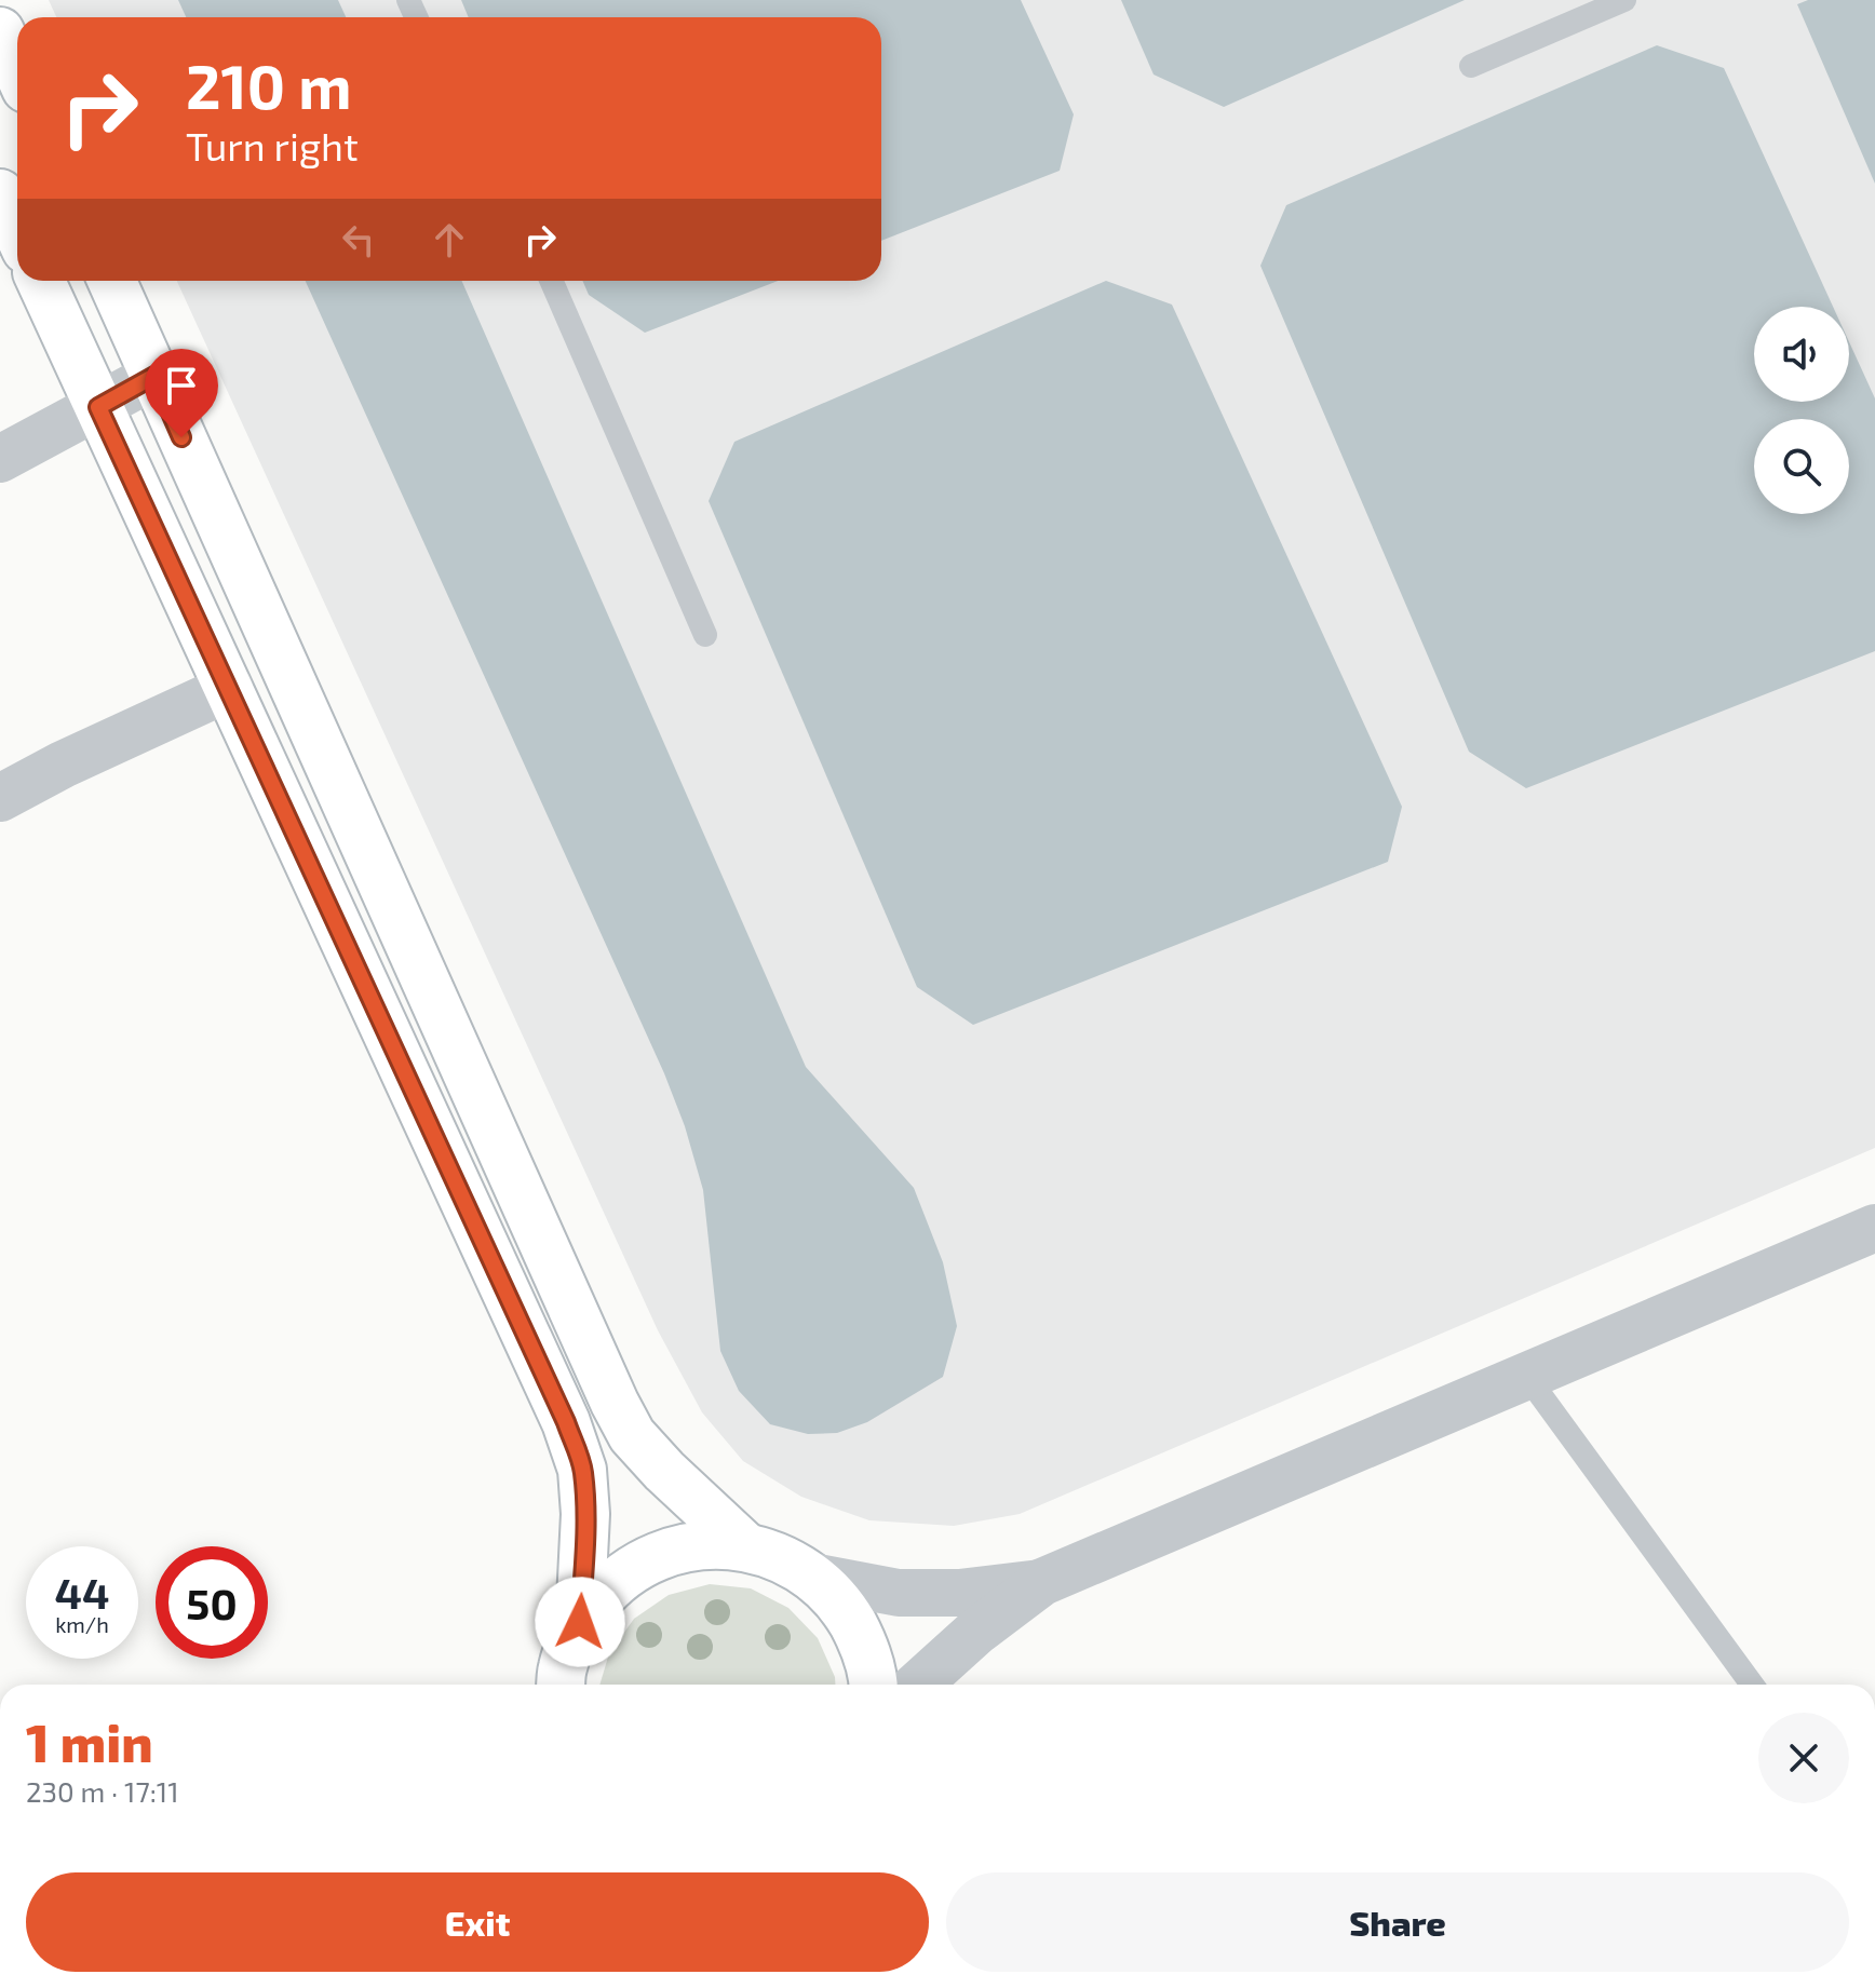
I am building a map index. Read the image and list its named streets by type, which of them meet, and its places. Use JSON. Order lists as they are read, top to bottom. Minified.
{"page":{"turn":["210 m","Turn right"],"speed":"44 km/h","limit":"50","heading":["1 min","230 m · 17:11"],"buttons":["Exit","Share"]}}
